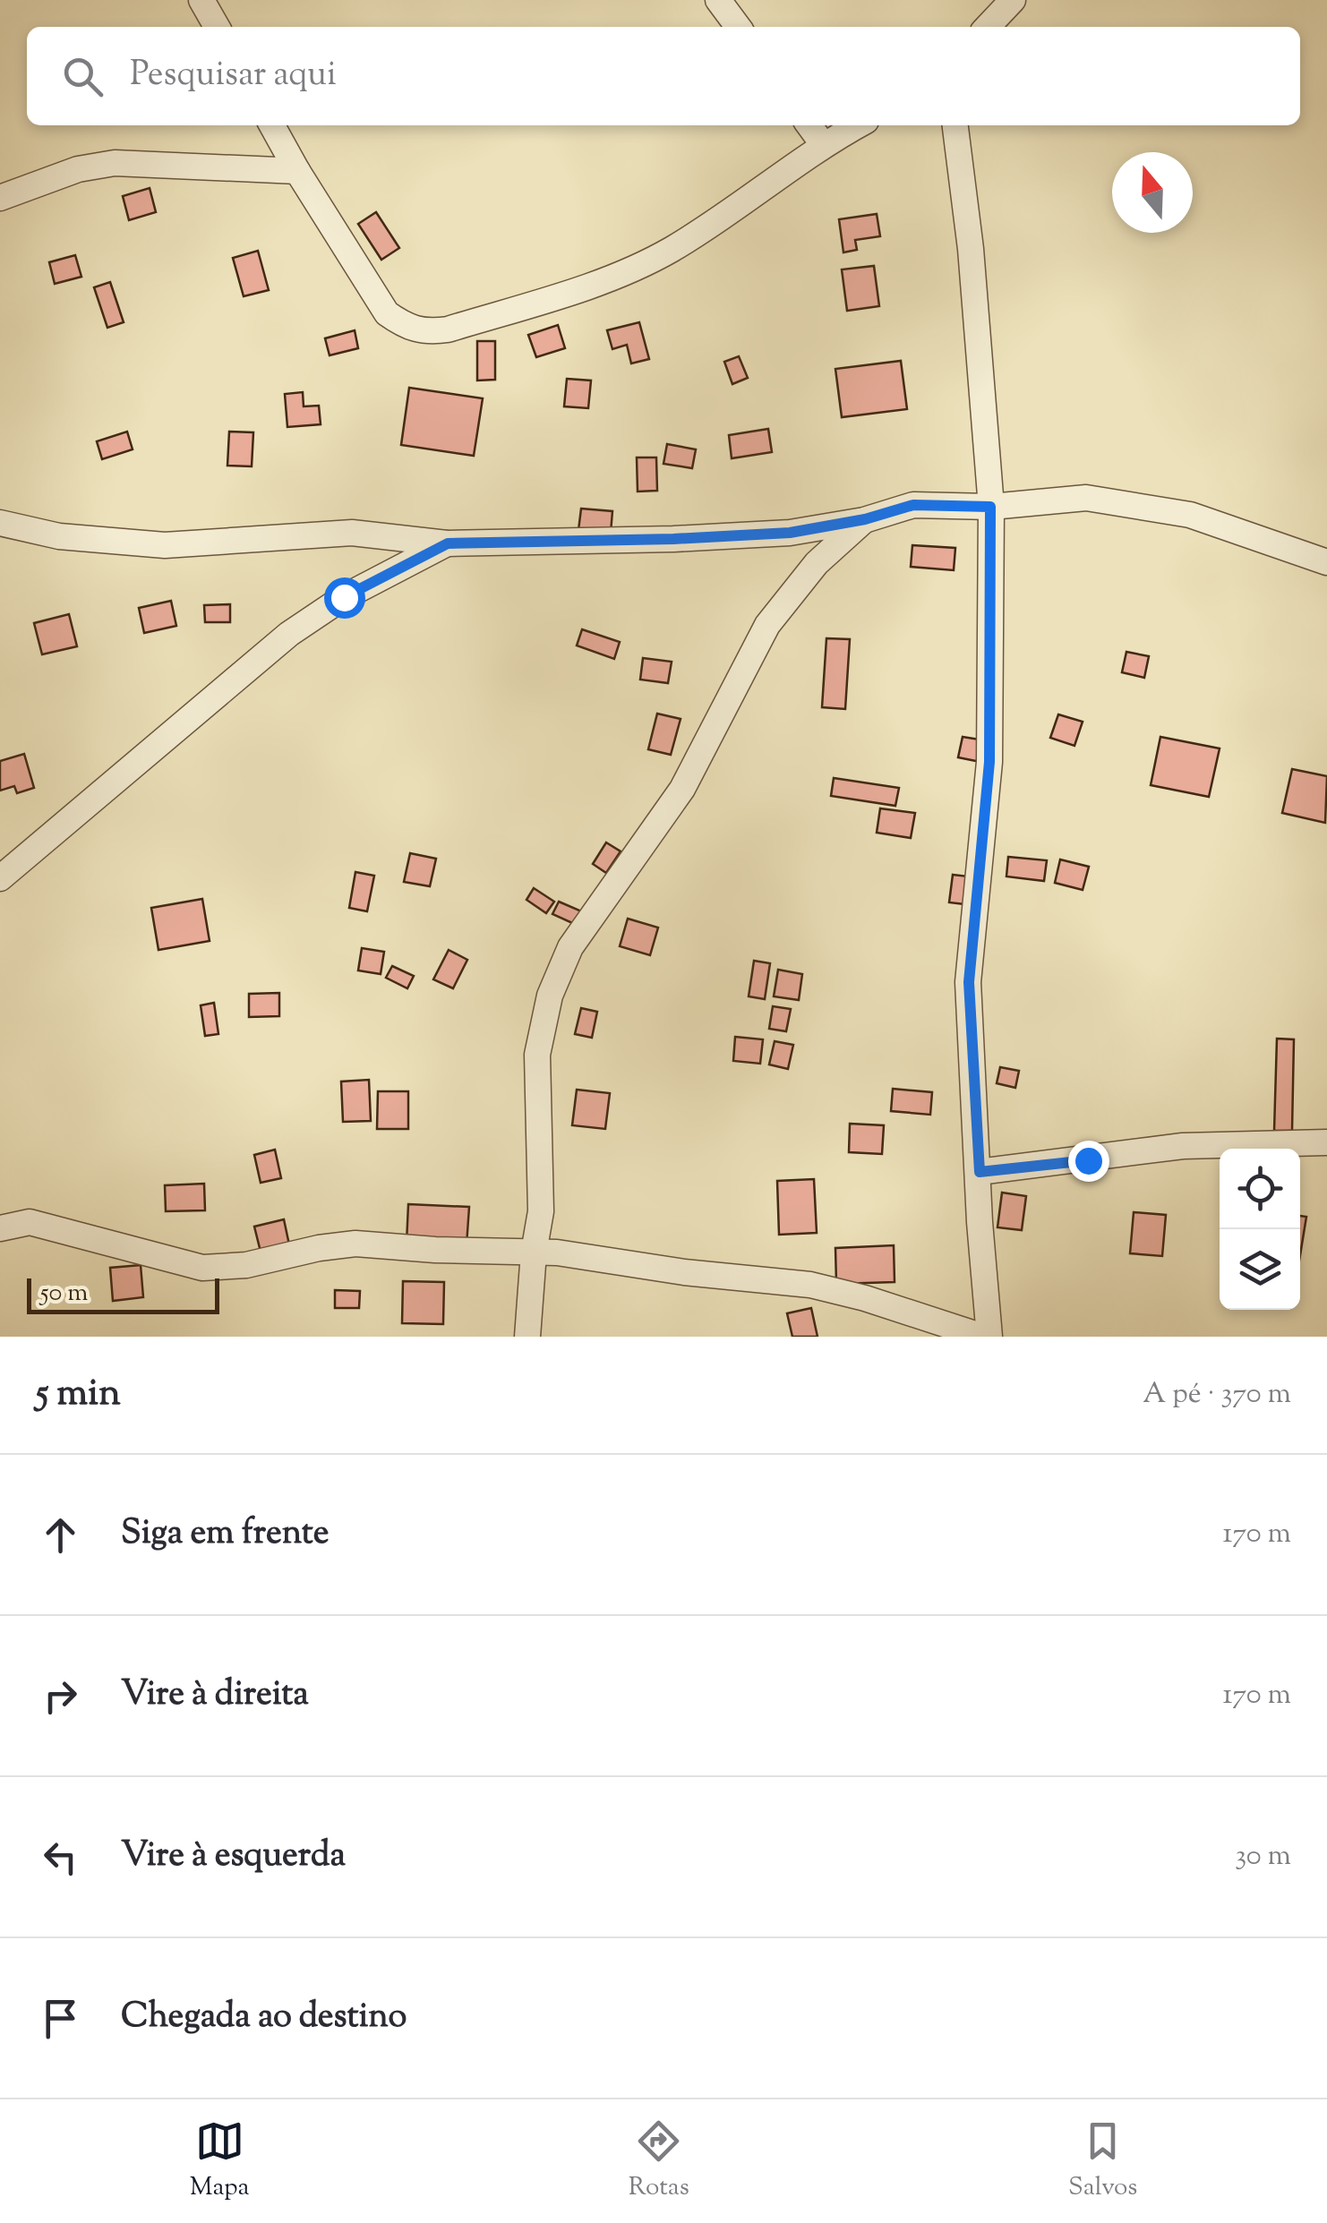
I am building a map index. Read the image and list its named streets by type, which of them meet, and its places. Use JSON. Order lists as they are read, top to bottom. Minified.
{"scale_bar":"50 m","north":"top","page":{"search":"Pesquisar aqui","scale":"50 m","heading":["5 min","A pé · 370 m"],"list":[["Siga em frente","170 m"],["Vire à direita","170 m"],["Vire à esquerda","30 m"],"Chegada ao destino"],"nav":["Mapa","Rotas","Salvos"]}}
